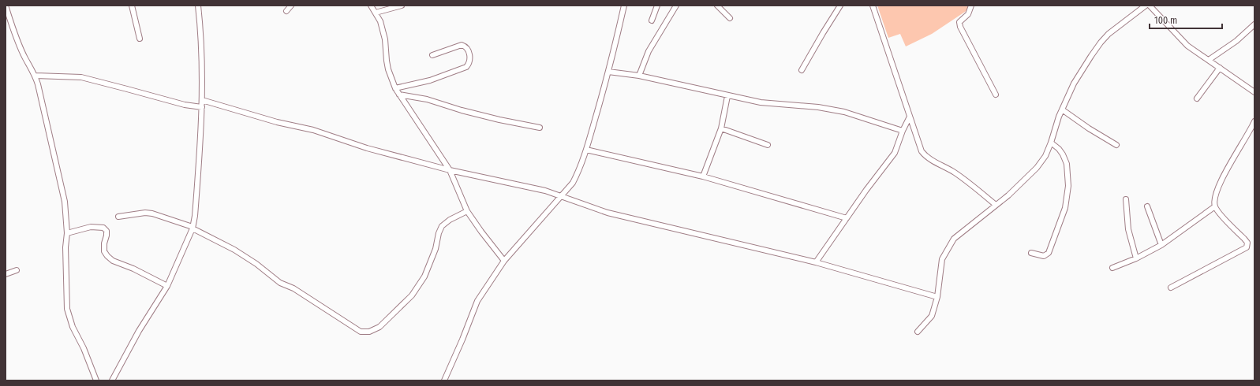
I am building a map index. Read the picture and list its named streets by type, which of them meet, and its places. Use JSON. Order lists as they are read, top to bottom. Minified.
{"scale_bar":"100 m"}
